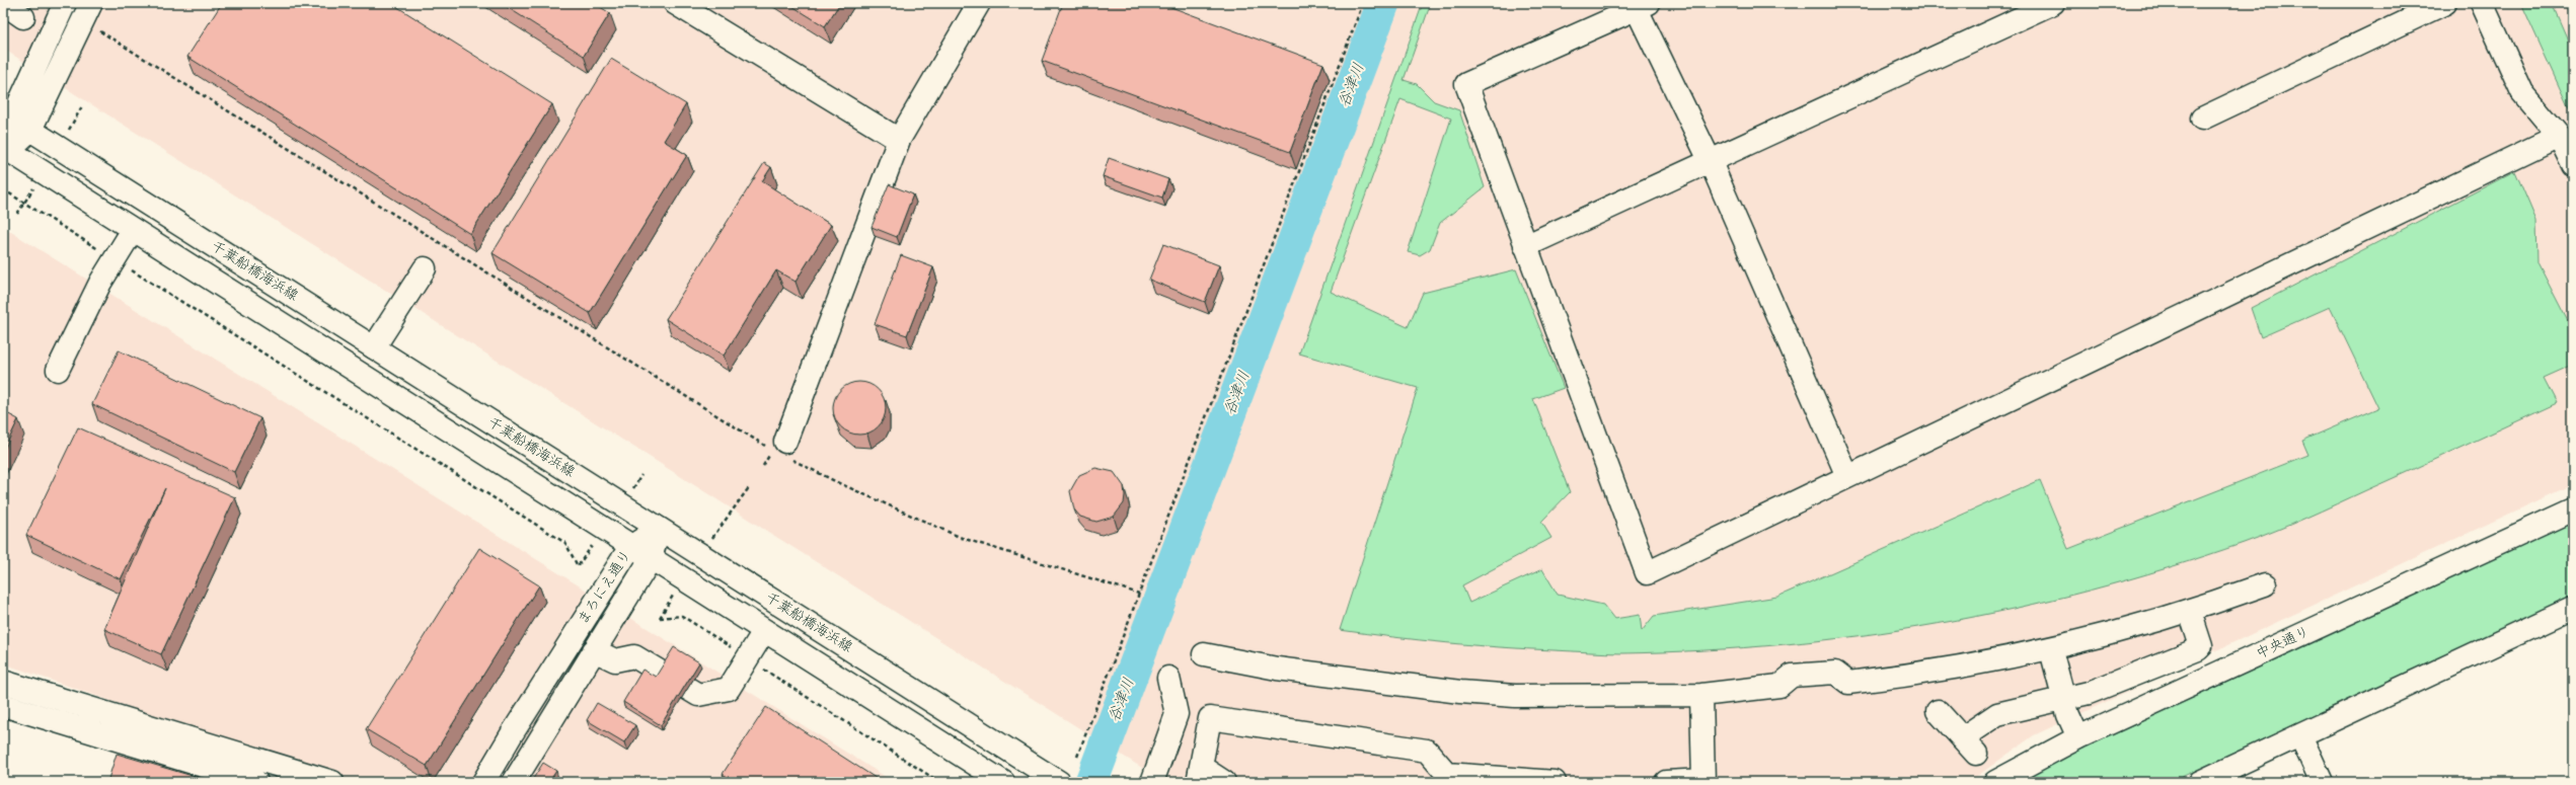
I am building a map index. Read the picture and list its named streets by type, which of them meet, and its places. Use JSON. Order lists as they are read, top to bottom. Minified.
{"streets":{"street":["千葉船橋海浜線","まろにえ通り","中央通り"]},"crossings":[["千葉船橋海浜線","まろにえ通り"]],"water":["谷津川"]}
